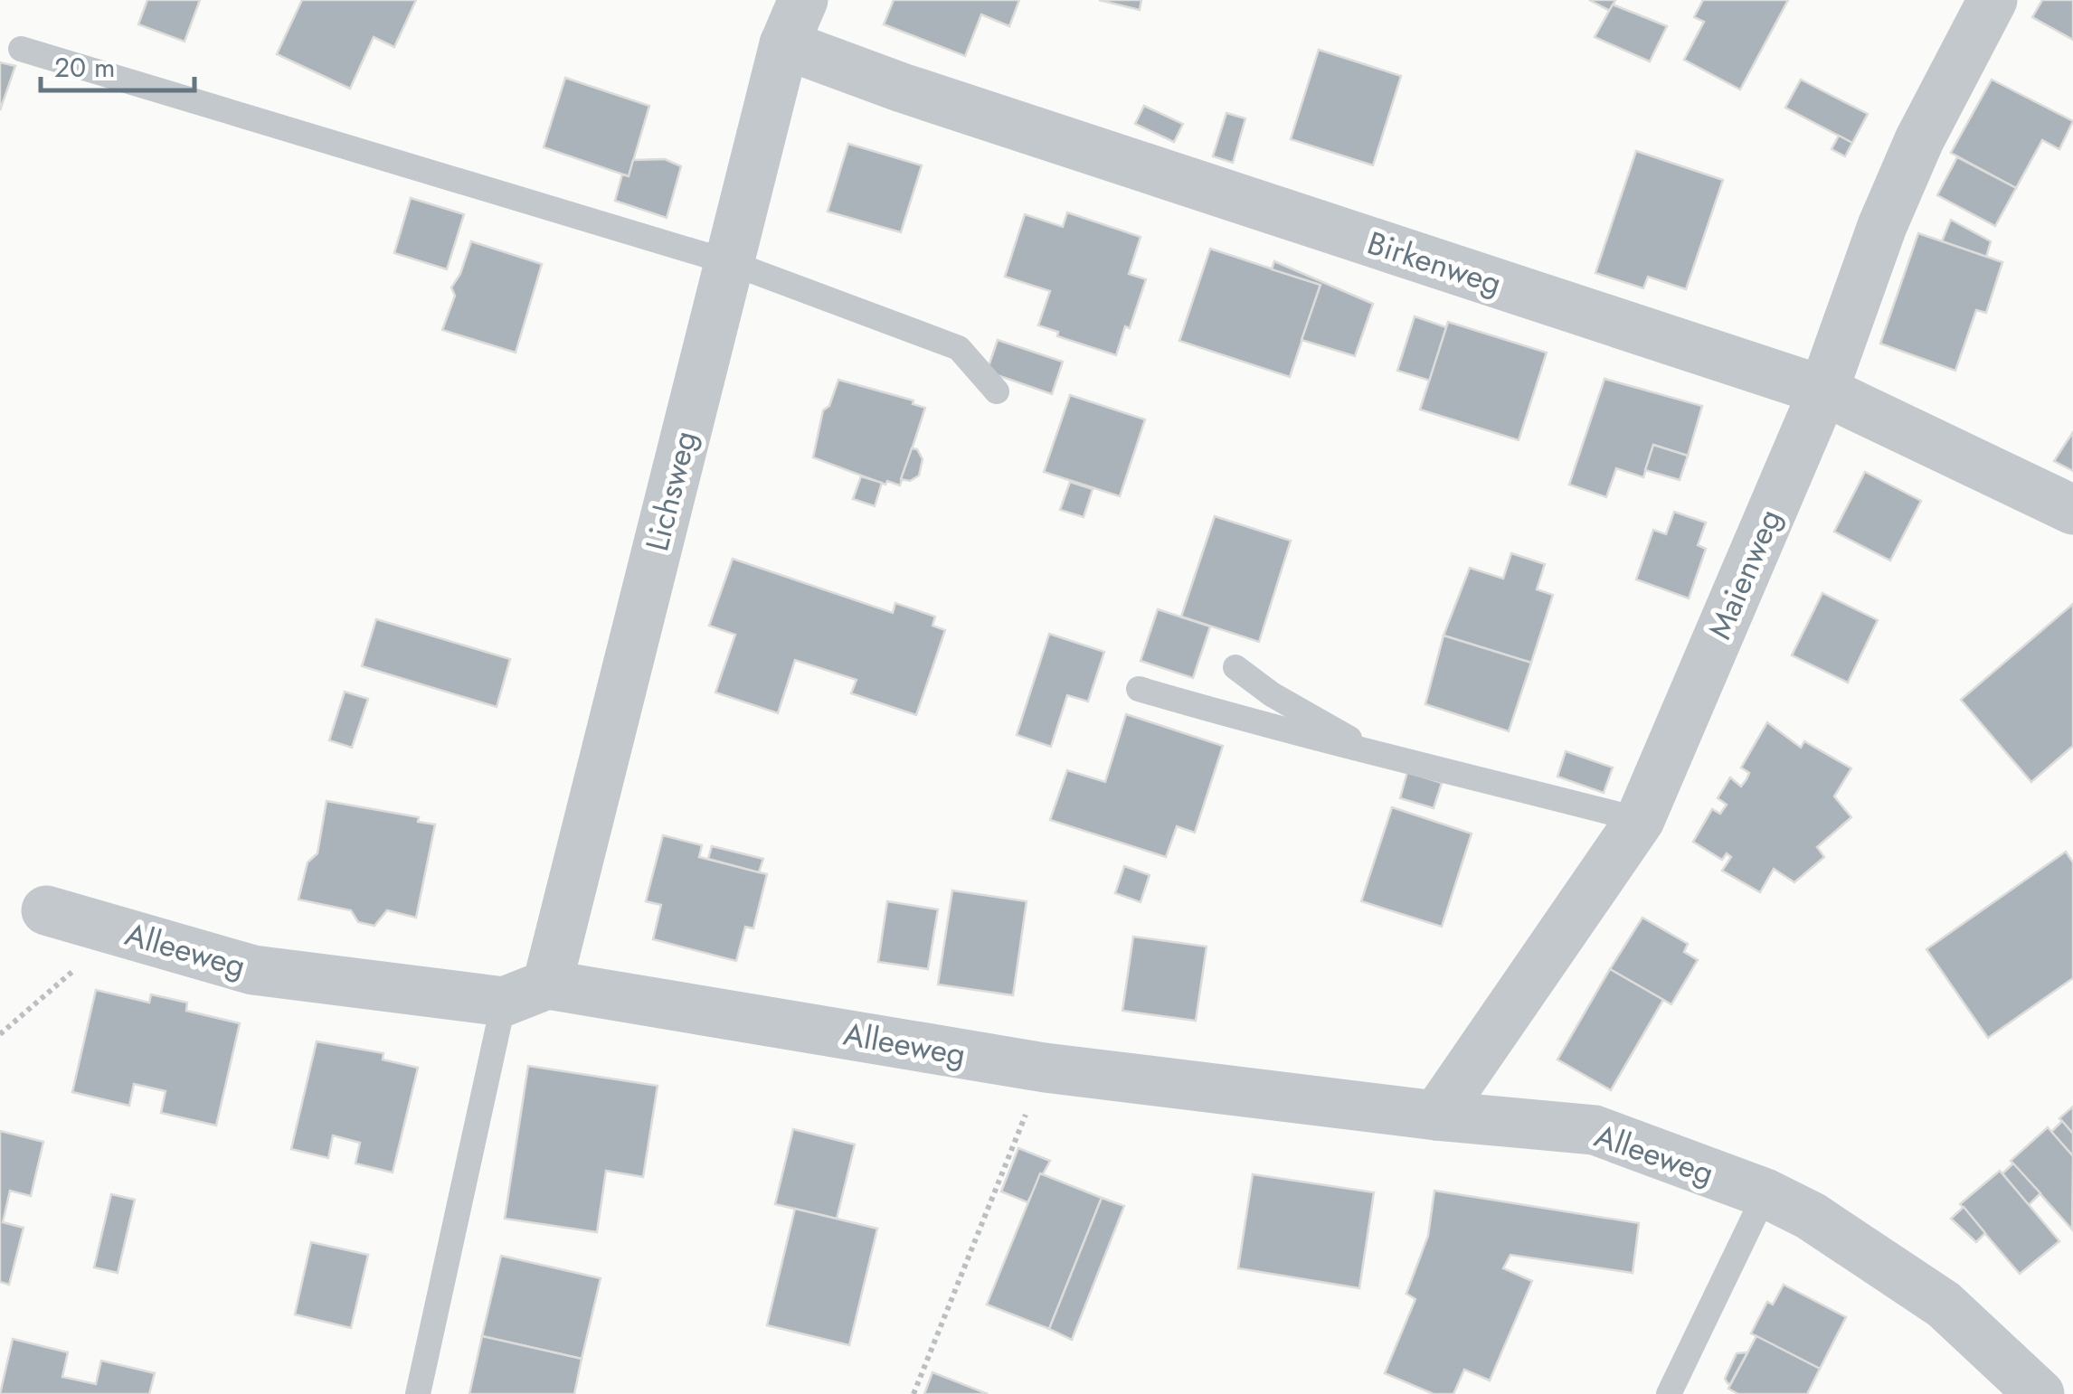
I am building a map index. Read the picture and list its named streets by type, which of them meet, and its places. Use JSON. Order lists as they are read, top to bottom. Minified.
{"streets":{"street":["Birkenweg","Lichsweg","Maienweg","Alleeweg"]},"crossings":[["Birkenweg","Lichsweg"],["Birkenweg","Maienweg"],["Lichsweg","Alleeweg"],["Maienweg","Alleeweg"]],"scale_bar":"20 m"}
